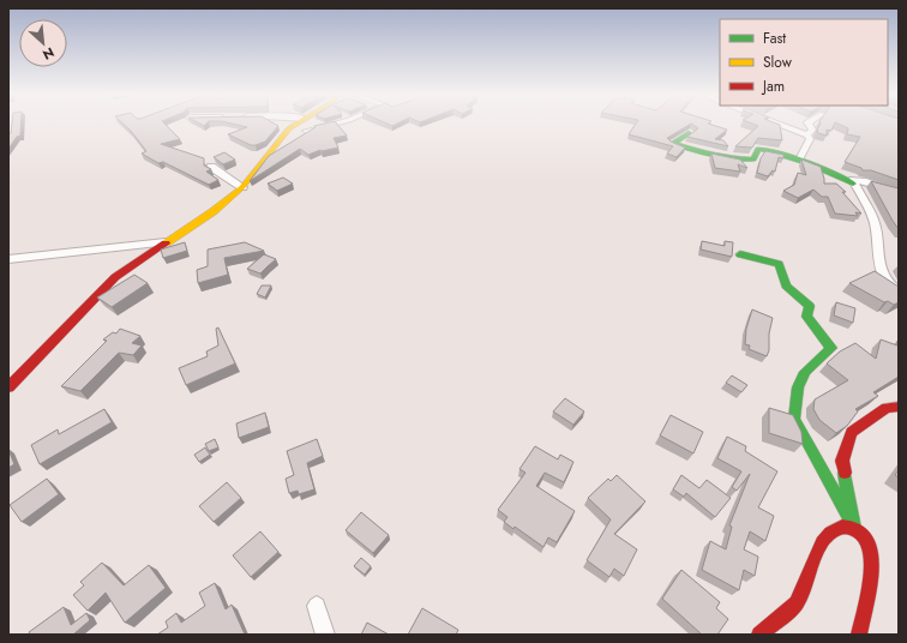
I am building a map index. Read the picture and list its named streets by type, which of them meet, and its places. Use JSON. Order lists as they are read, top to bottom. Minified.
{"legend":["Fast","Slow","Jam"],"north":"bottom right"}
